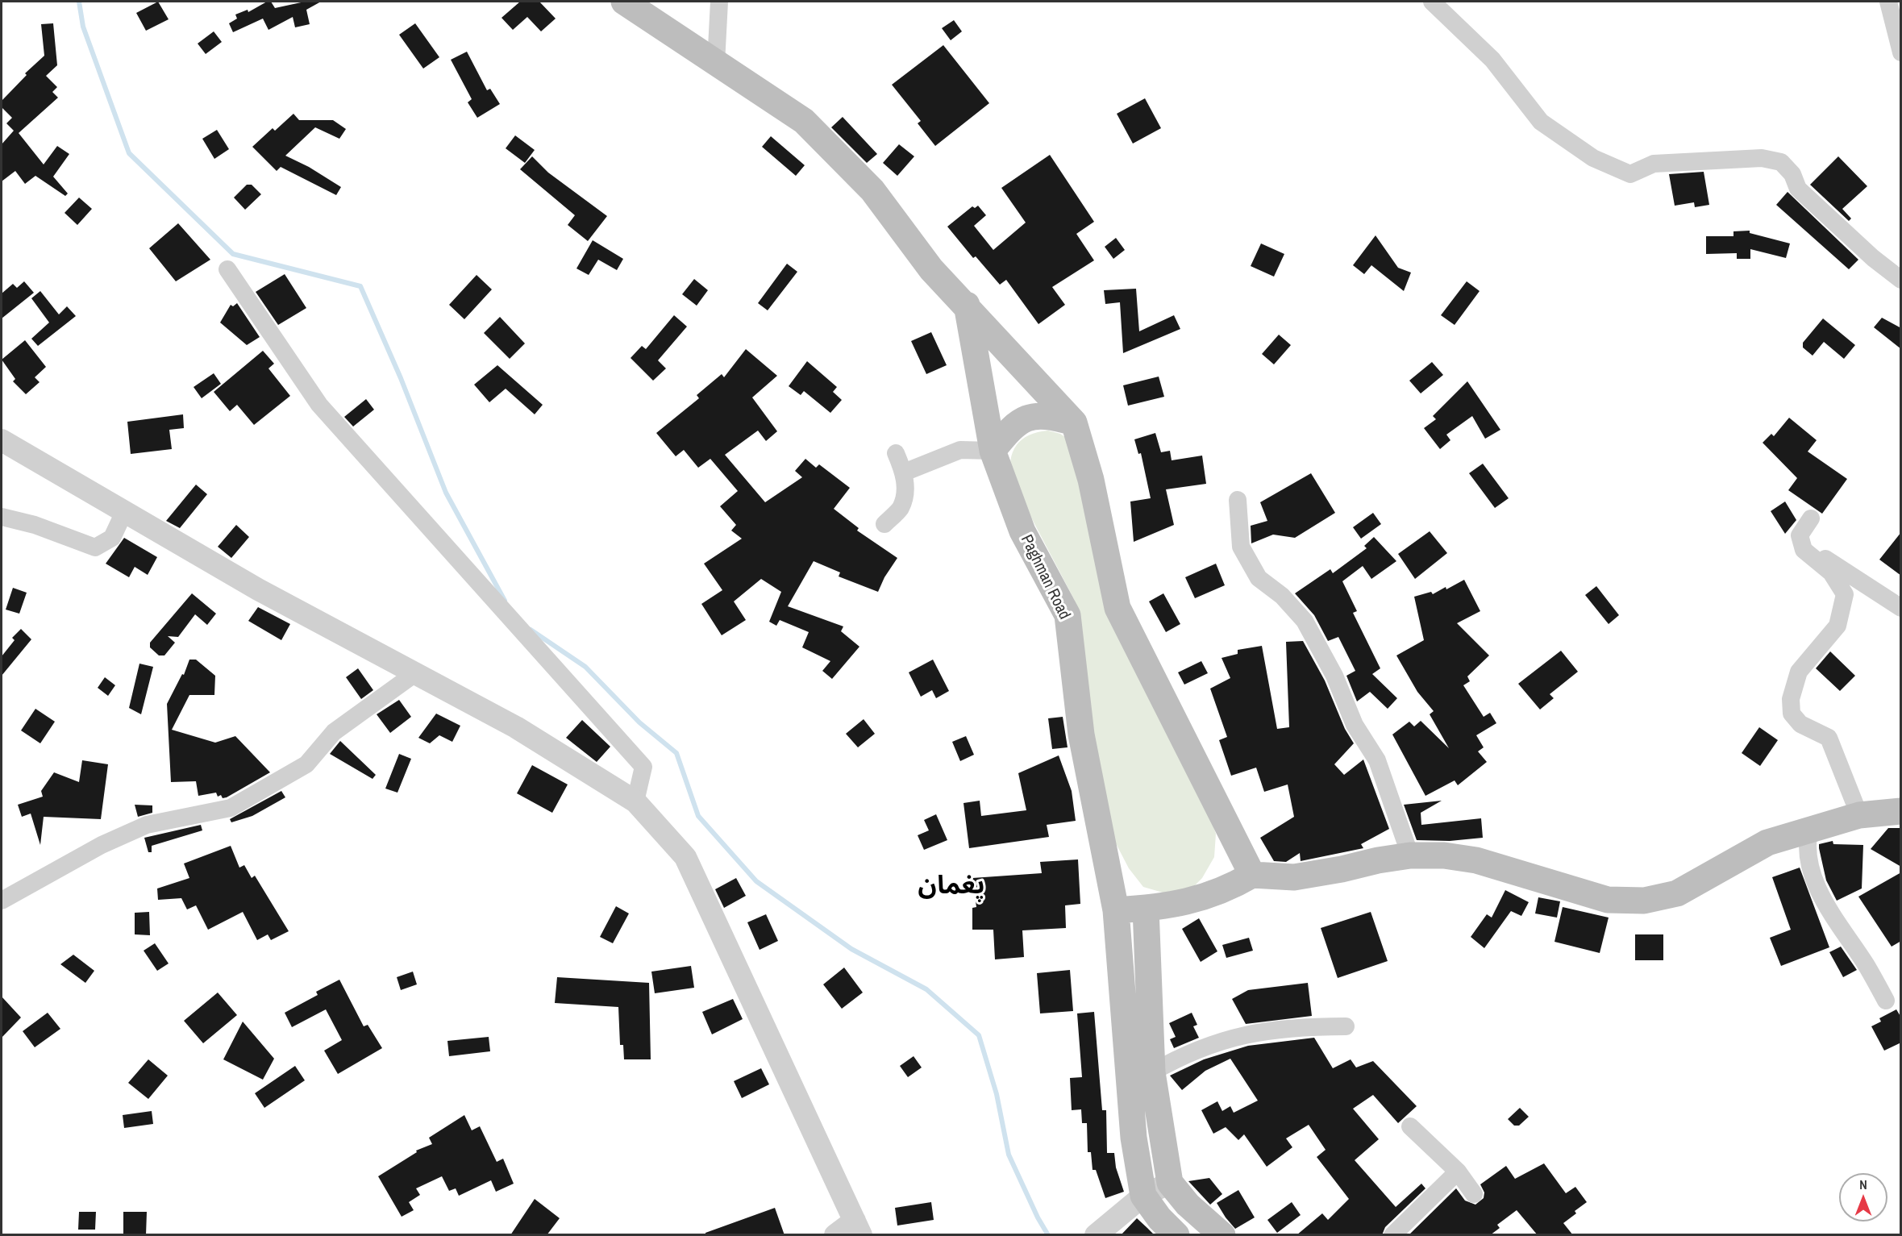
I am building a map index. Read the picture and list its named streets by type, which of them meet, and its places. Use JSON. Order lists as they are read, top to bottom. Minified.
{"streets":{"main road":["Paghman Road"]},"districts":["پغمان"],"north":"top"}
